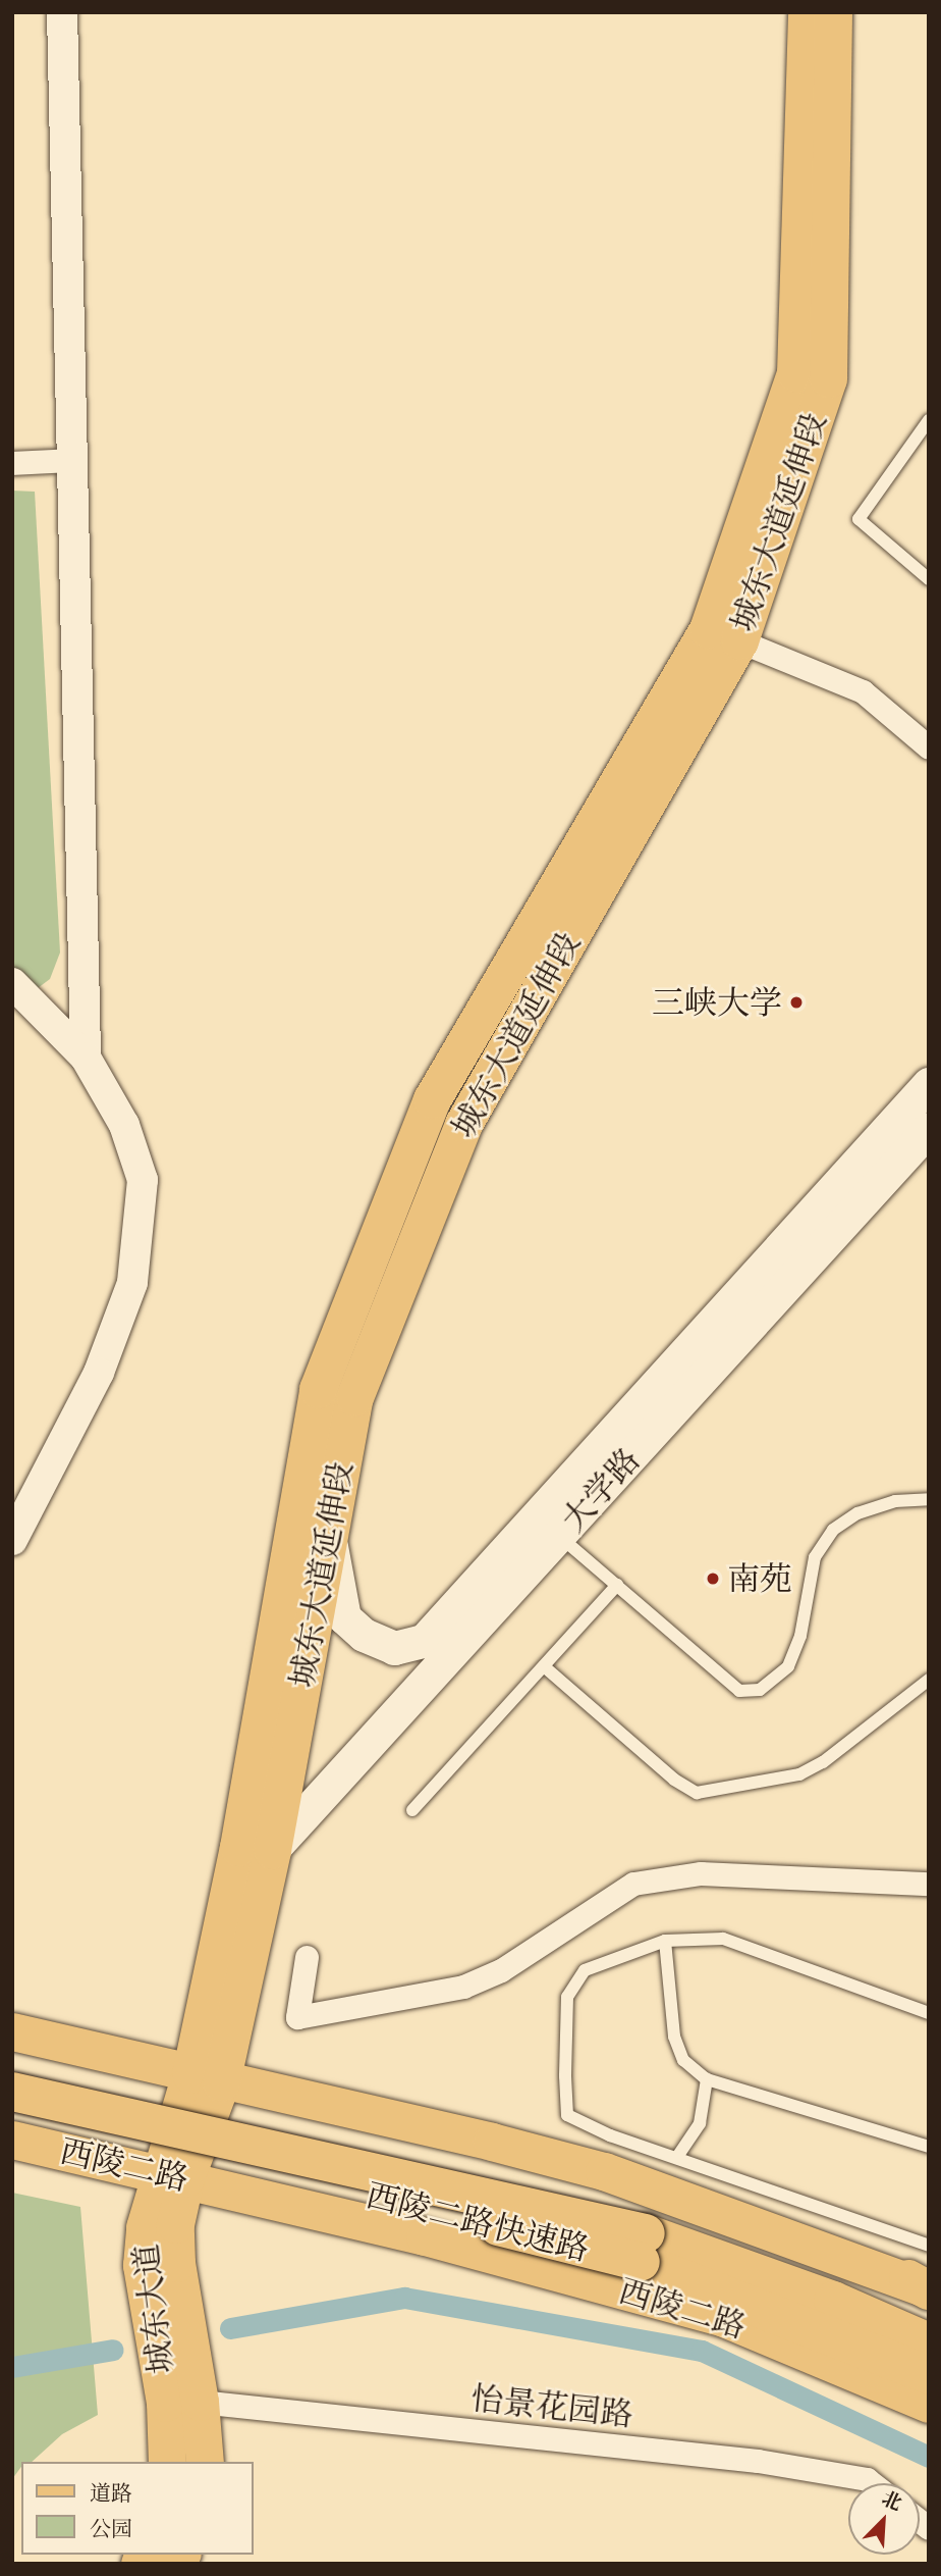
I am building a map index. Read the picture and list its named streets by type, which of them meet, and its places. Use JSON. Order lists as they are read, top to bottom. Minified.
{"streets":{"highway":["西陵二路快速路"],"main road":["城东大道延伸段","大学路","西陵二路","城东大道"],"street":["怡景花园路"]},"crossings":[["城东大道延伸段","大学路"],["城东大道延伸段","城东大道"],["西陵二路","城东大道"],["城东大道","怡景花园路"]],"places":["三峡大学","南苑"],"legend":["道路","公园"],"north":"top right"}
